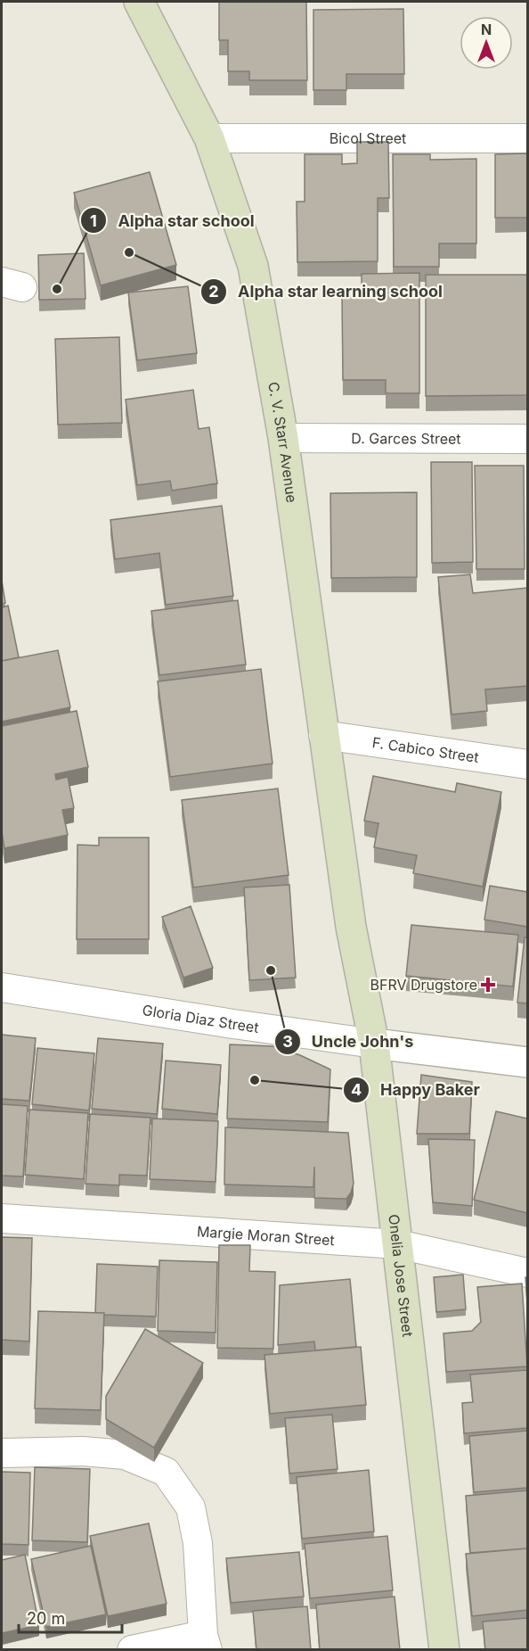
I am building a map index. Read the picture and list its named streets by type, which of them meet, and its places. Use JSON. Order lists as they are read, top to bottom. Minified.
{"streets":{"main road":["C. V. Starr Avenue","Onelia Jose Street"],"street":["Bicol Street","D. Garces Street","F. Cabico Street","Gloria Diaz Street","Margie Moran Street"]},"crossings":[["Bicol Street","C. V. Starr Avenue"],["D. Garces Street","C. V. Starr Avenue"],["C. V. Starr Avenue","F. Cabico Street"],["C. V. Starr Avenue","Onelia Jose Street"],["Gloria Diaz Street","Onelia Jose Street"],["Margie Moran Street","Onelia Jose Street"]],"places":{"other":["Alpha star learning school","Alpha star school","Uncle John's","Happy Baker"],"health":["BFRV Drugstore"]},"scale_bar":"20 m","north":"top"}
